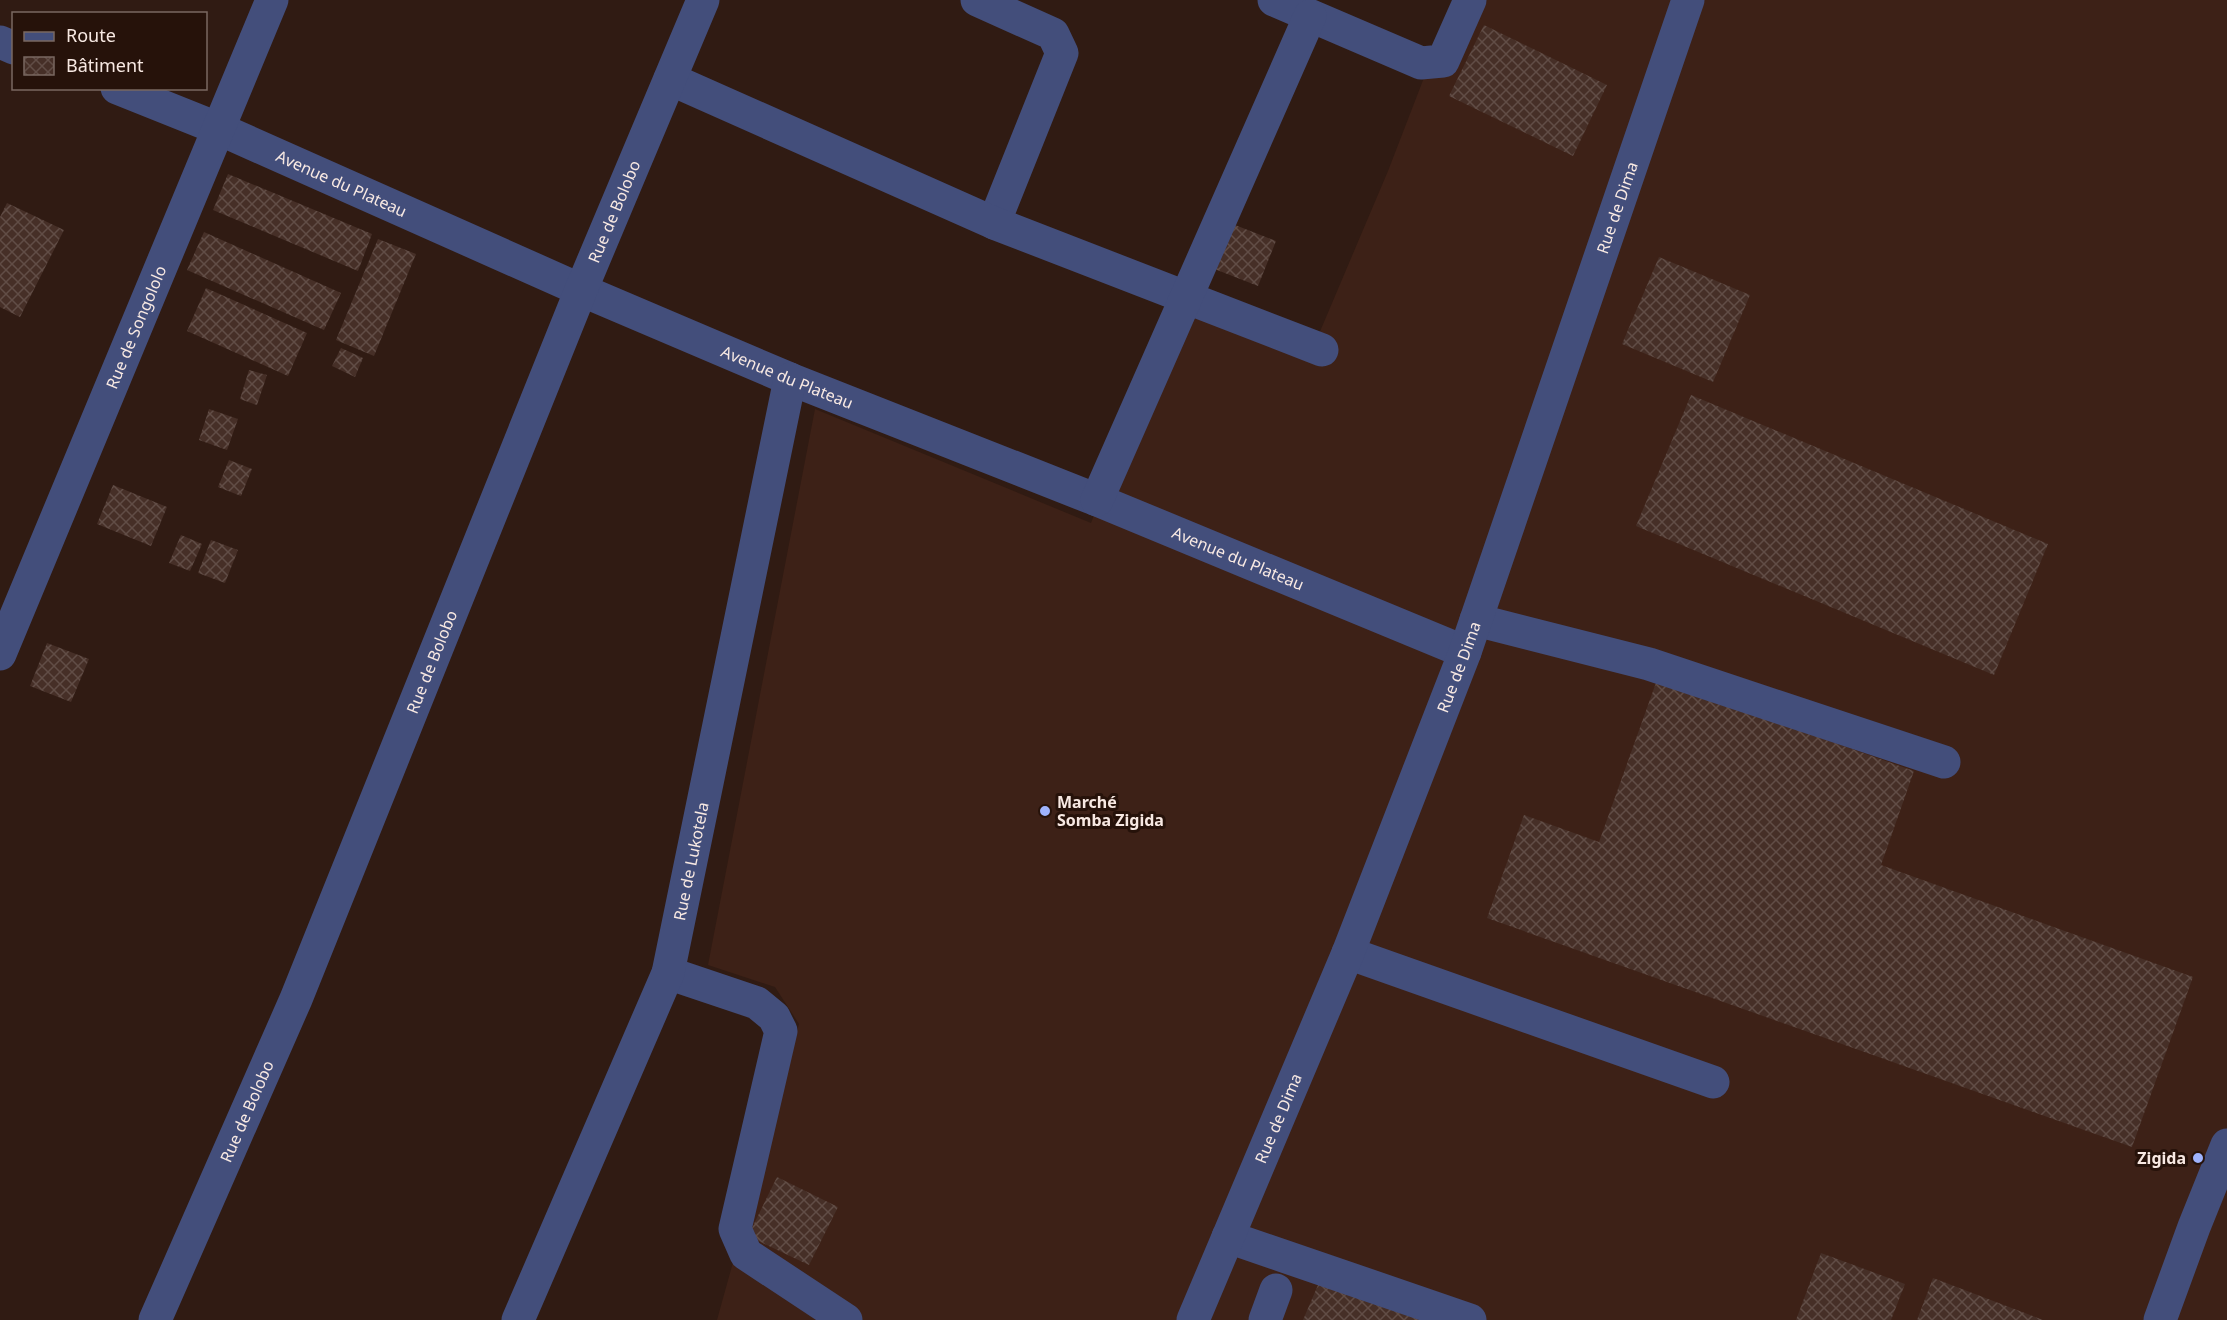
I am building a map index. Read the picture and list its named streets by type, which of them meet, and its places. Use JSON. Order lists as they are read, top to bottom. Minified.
{"streets":{"street":["Avenue du Plateau","Rue de Dima","Rue de Bolobo","Rue de Songololo","Rue de Lukotela"]},"crossings":[["Avenue du Plateau","Rue de Dima"],["Avenue du Plateau","Rue de Bolobo"],["Avenue du Plateau","Rue de Songololo"],["Avenue du Plateau","Rue de Lukotela"]],"places":["Marché Somba Zigida","Zigida"],"legend":["Route","Bâtiment"]}
